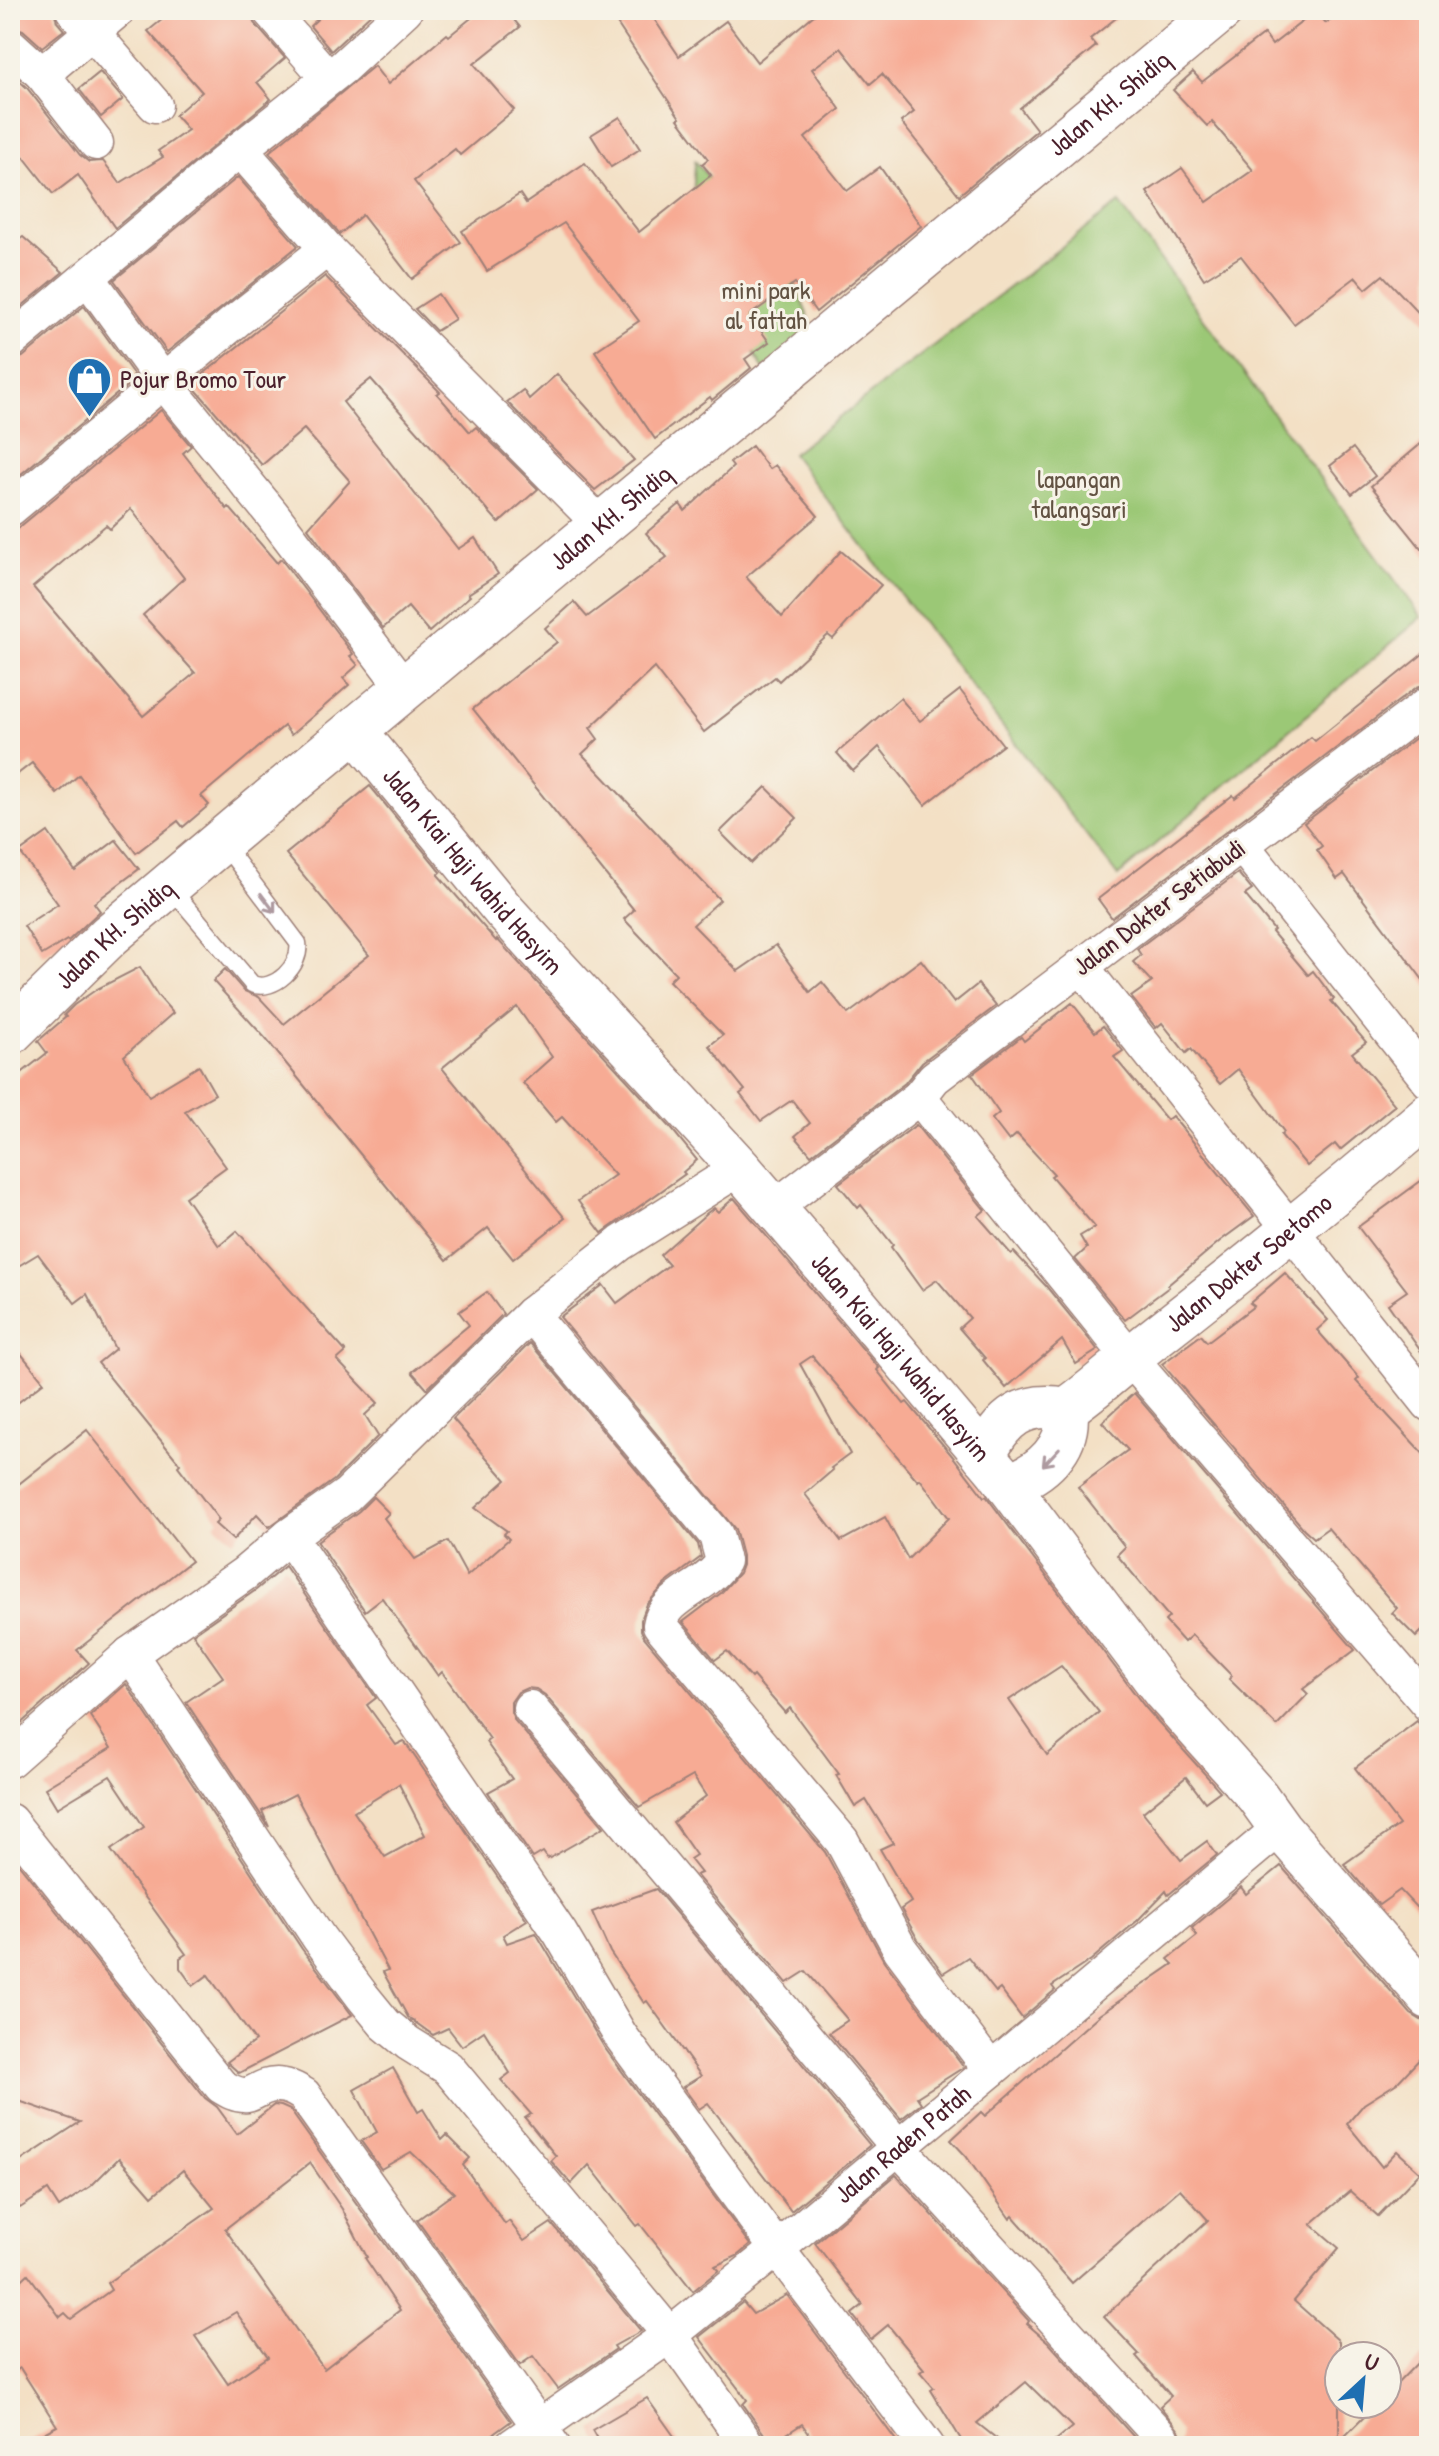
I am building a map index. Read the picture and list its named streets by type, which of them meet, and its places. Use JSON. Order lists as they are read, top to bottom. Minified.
{"streets":{"main road":["Jalan KH. Shidiq"],"street":["Jalan Kiai Haji Wahid Hasyim","Jalan Dokter Setiabudi","Jalan Dokter Soetomo","Jalan Raden Patah"]},"crossings":[["Jalan KH. Shidiq","Jalan Kiai Haji Wahid Hasyim"],["Jalan Kiai Haji Wahid Hasyim","Jalan Dokter Setiabudi"],["Jalan Kiai Haji Wahid Hasyim","Jalan Dokter Soetomo"],["Jalan Kiai Haji Wahid Hasyim","Jalan Raden Patah"]],"parks":["mini park al fattah","lapangan talangsari"],"places":{"shop":["Pojur Bromo Tour"]},"north":"top right"}
